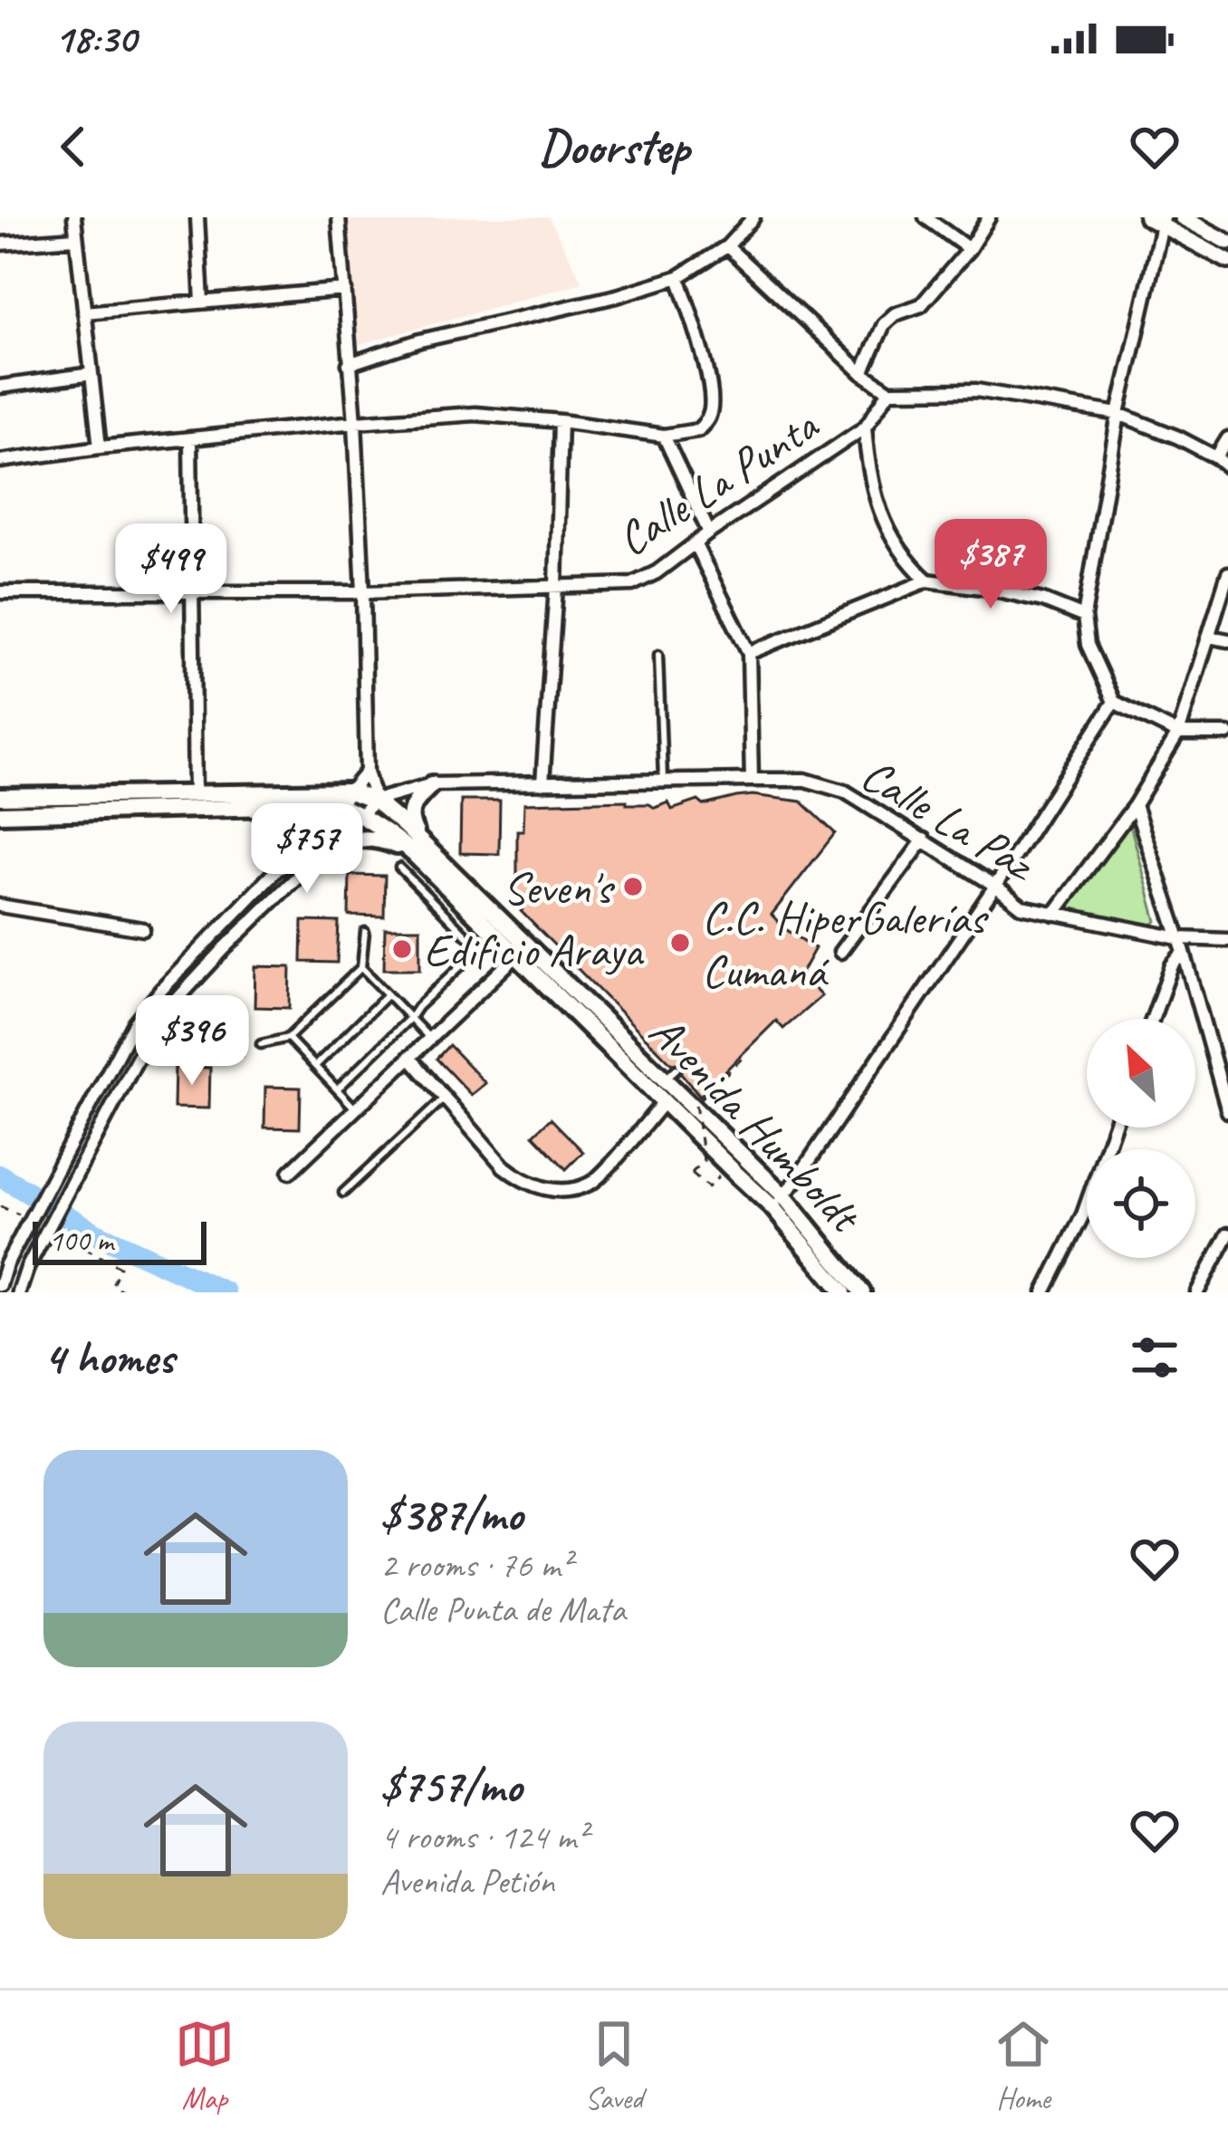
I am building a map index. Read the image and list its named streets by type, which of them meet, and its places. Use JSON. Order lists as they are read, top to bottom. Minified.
{"streets":{"main road":["Avenida Humboldt"],"street":["Calle La Punta","Calle La Paz"]},"crossings":[["Calle La Paz","Avenida Humboldt"]],"places":["Seven's","C.C. HiperGalerías Cumaná","Edificio Araya"],"scale_bar":"100 m","north":"top left","page":{"status":"18:30","header":"Doorstep","price":["$387","$499","$757","$396"],"scale":"100 m","heading":"4 homes","list":[{"name":"$387/mo","note":"2 rooms · 76 m² · Calle Punta de Mata"},{"name":"$757/mo","note":"4 rooms · 124 m² · Avenida Petión"}],"tabs":["Map","Saved","Home"]}}
